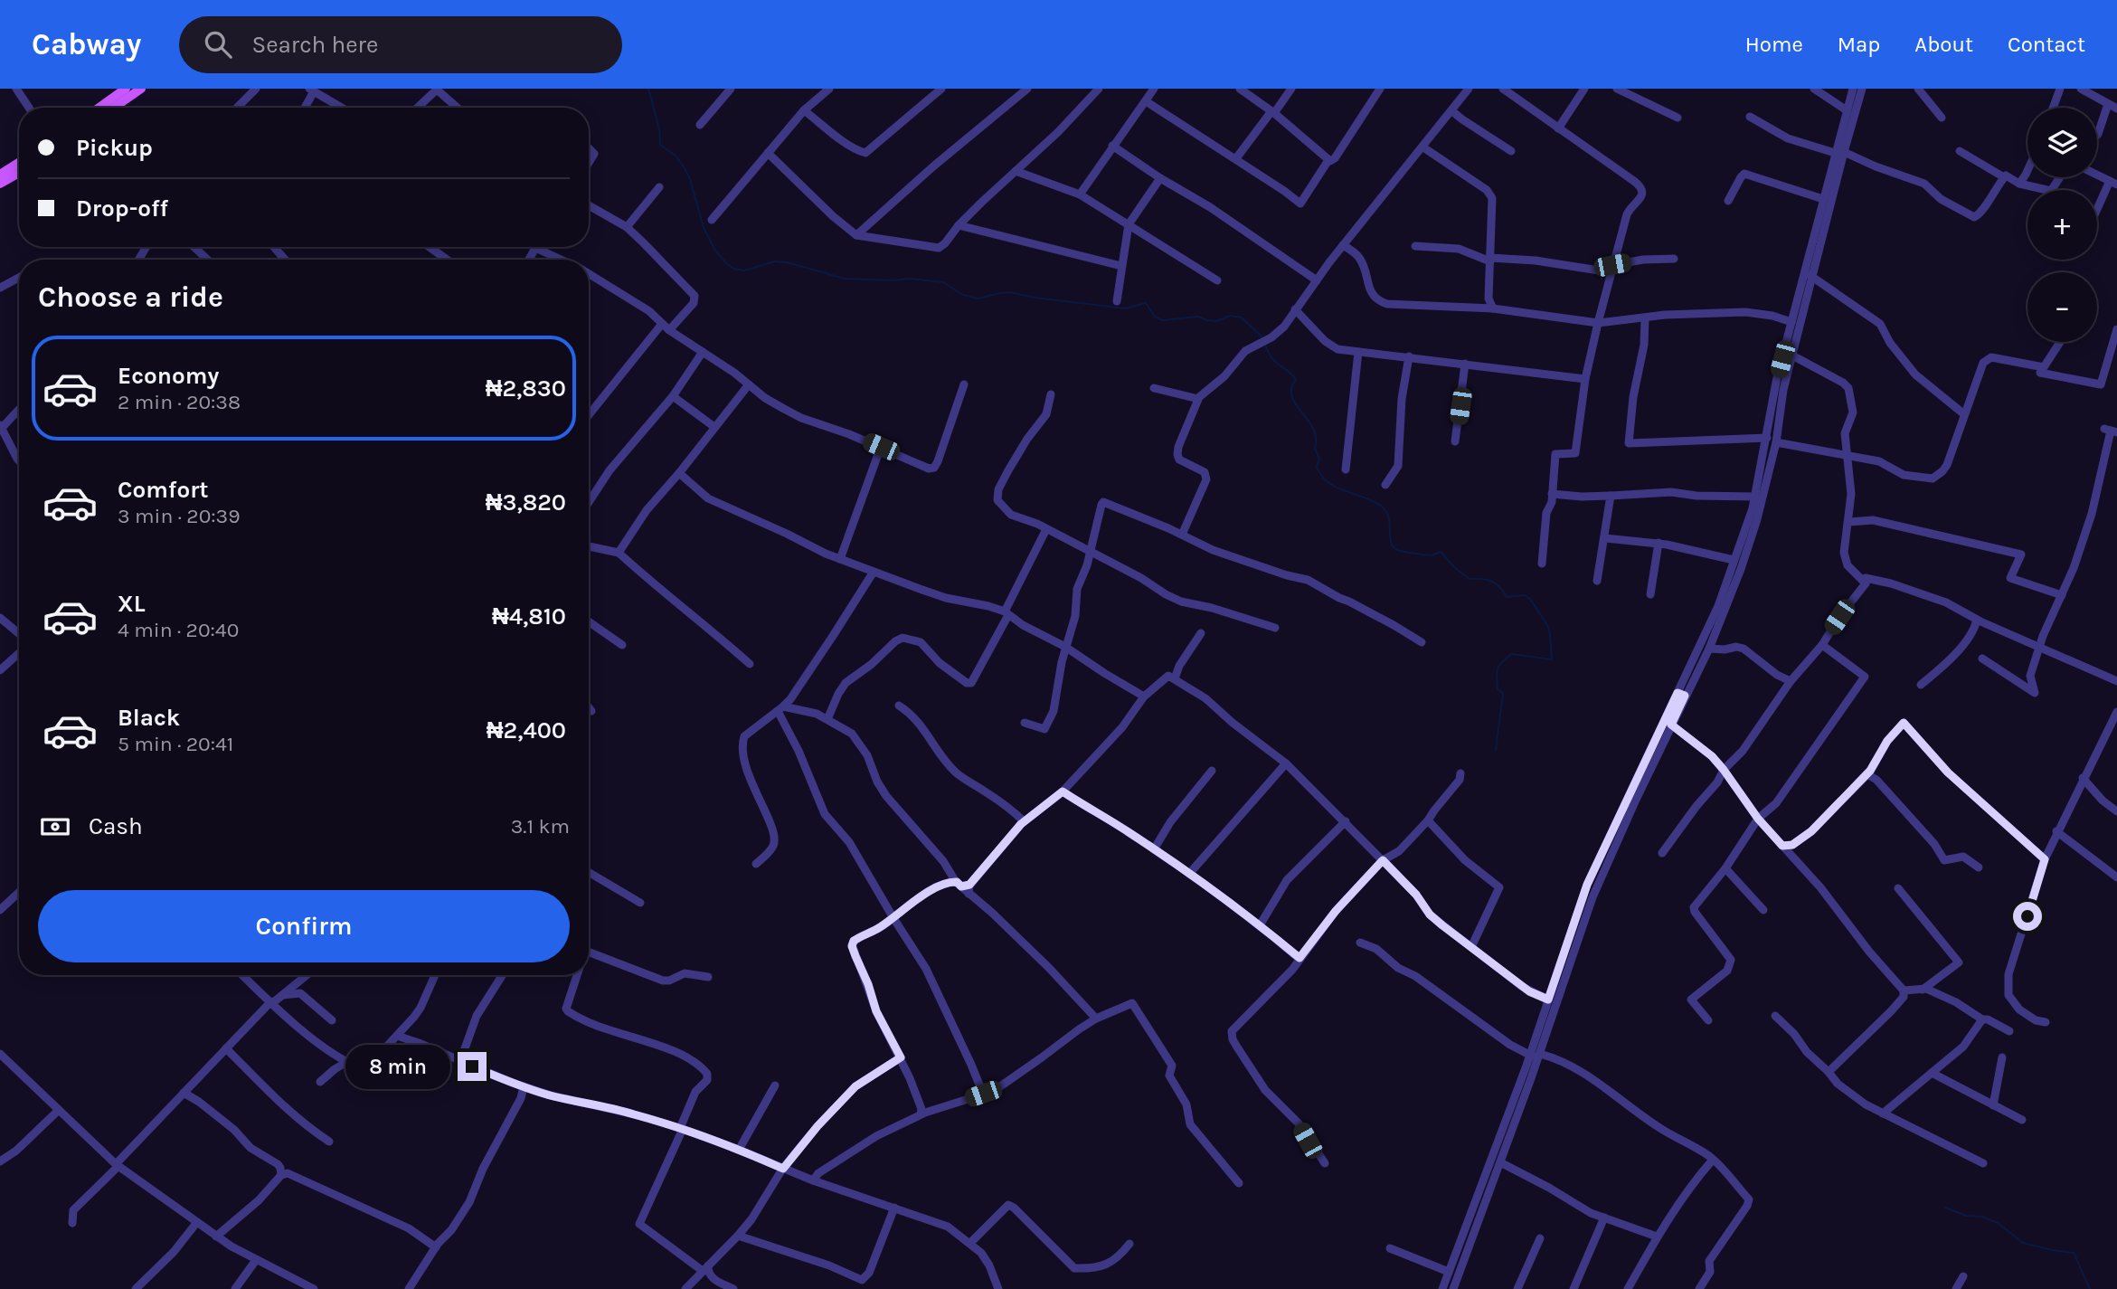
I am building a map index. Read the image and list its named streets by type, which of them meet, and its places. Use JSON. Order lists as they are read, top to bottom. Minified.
{"page":{"header":"Cabway","search":"Search here","nav":["Home","Map","About","Contact"],"map_buttons":["+","−"],"banner":["Pickup","Drop-off"],"heading":"Choose a ride","list":[{"name":"Economy","note":"2 min · 20:38","value":"₦2,830"},{"name":"Comfort","note":"3 min · 20:39","value":"₦3,820"},{"name":"XL","note":"4 min · 20:40","value":"₦4,810"},{"name":"Black","note":"5 min · 20:41","value":"₦2,400"}],"pay":["Cash","3.1 km"],"buttons":"Confirm","bubble":"8 min"}}
